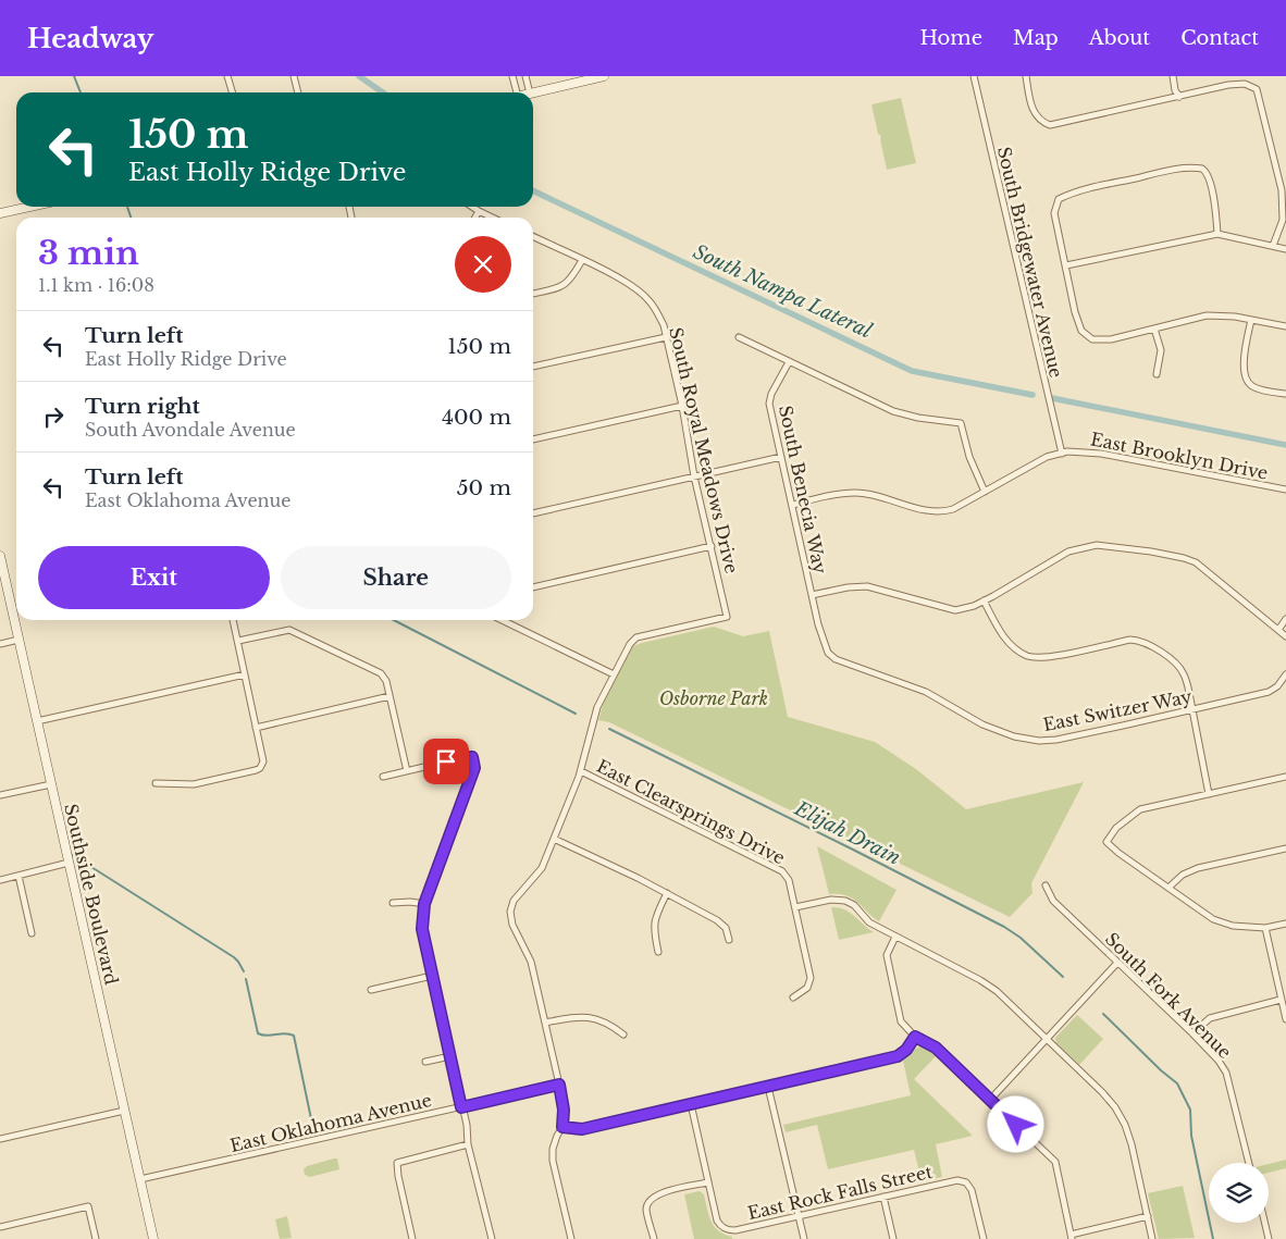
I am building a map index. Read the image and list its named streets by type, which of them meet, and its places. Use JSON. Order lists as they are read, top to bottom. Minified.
{"streets":{"main road":["Southside Boulevard"],"street":["South Bridgewater Avenue","South Royal Meadows Drive","East Brooklyn Drive","South Benecia Way","East Switzer Way","East Clearsprings Drive","South Fork Avenue","East Oklahoma Avenue","East Rock Falls Street"]},"crossings":[["South Bridgewater Avenue","East Brooklyn Drive"],["East Brooklyn Drive","South Benecia Way"],["South Benecia Way","East Switzer Way"],["Southside Boulevard","East Oklahoma Avenue"]],"water":["South Nampa Lateral","Elijah Drain"],"parks":["Osborne Park"],"page":{"header":"Headway","nav":["Home","Map","About","Contact"],"turn":["150 m","East Holly Ridge Drive"],"heading":["3 min","1.1 km · 16:08"],"list":[{"name":"Turn left","note":"East Holly Ridge Drive","value":"150 m"},{"name":"Turn right","note":"South Avondale Avenue","value":"400 m"},{"name":"Turn left","note":"East Oklahoma Avenue","value":"50 m"}],"buttons":["Exit","Share"]}}
